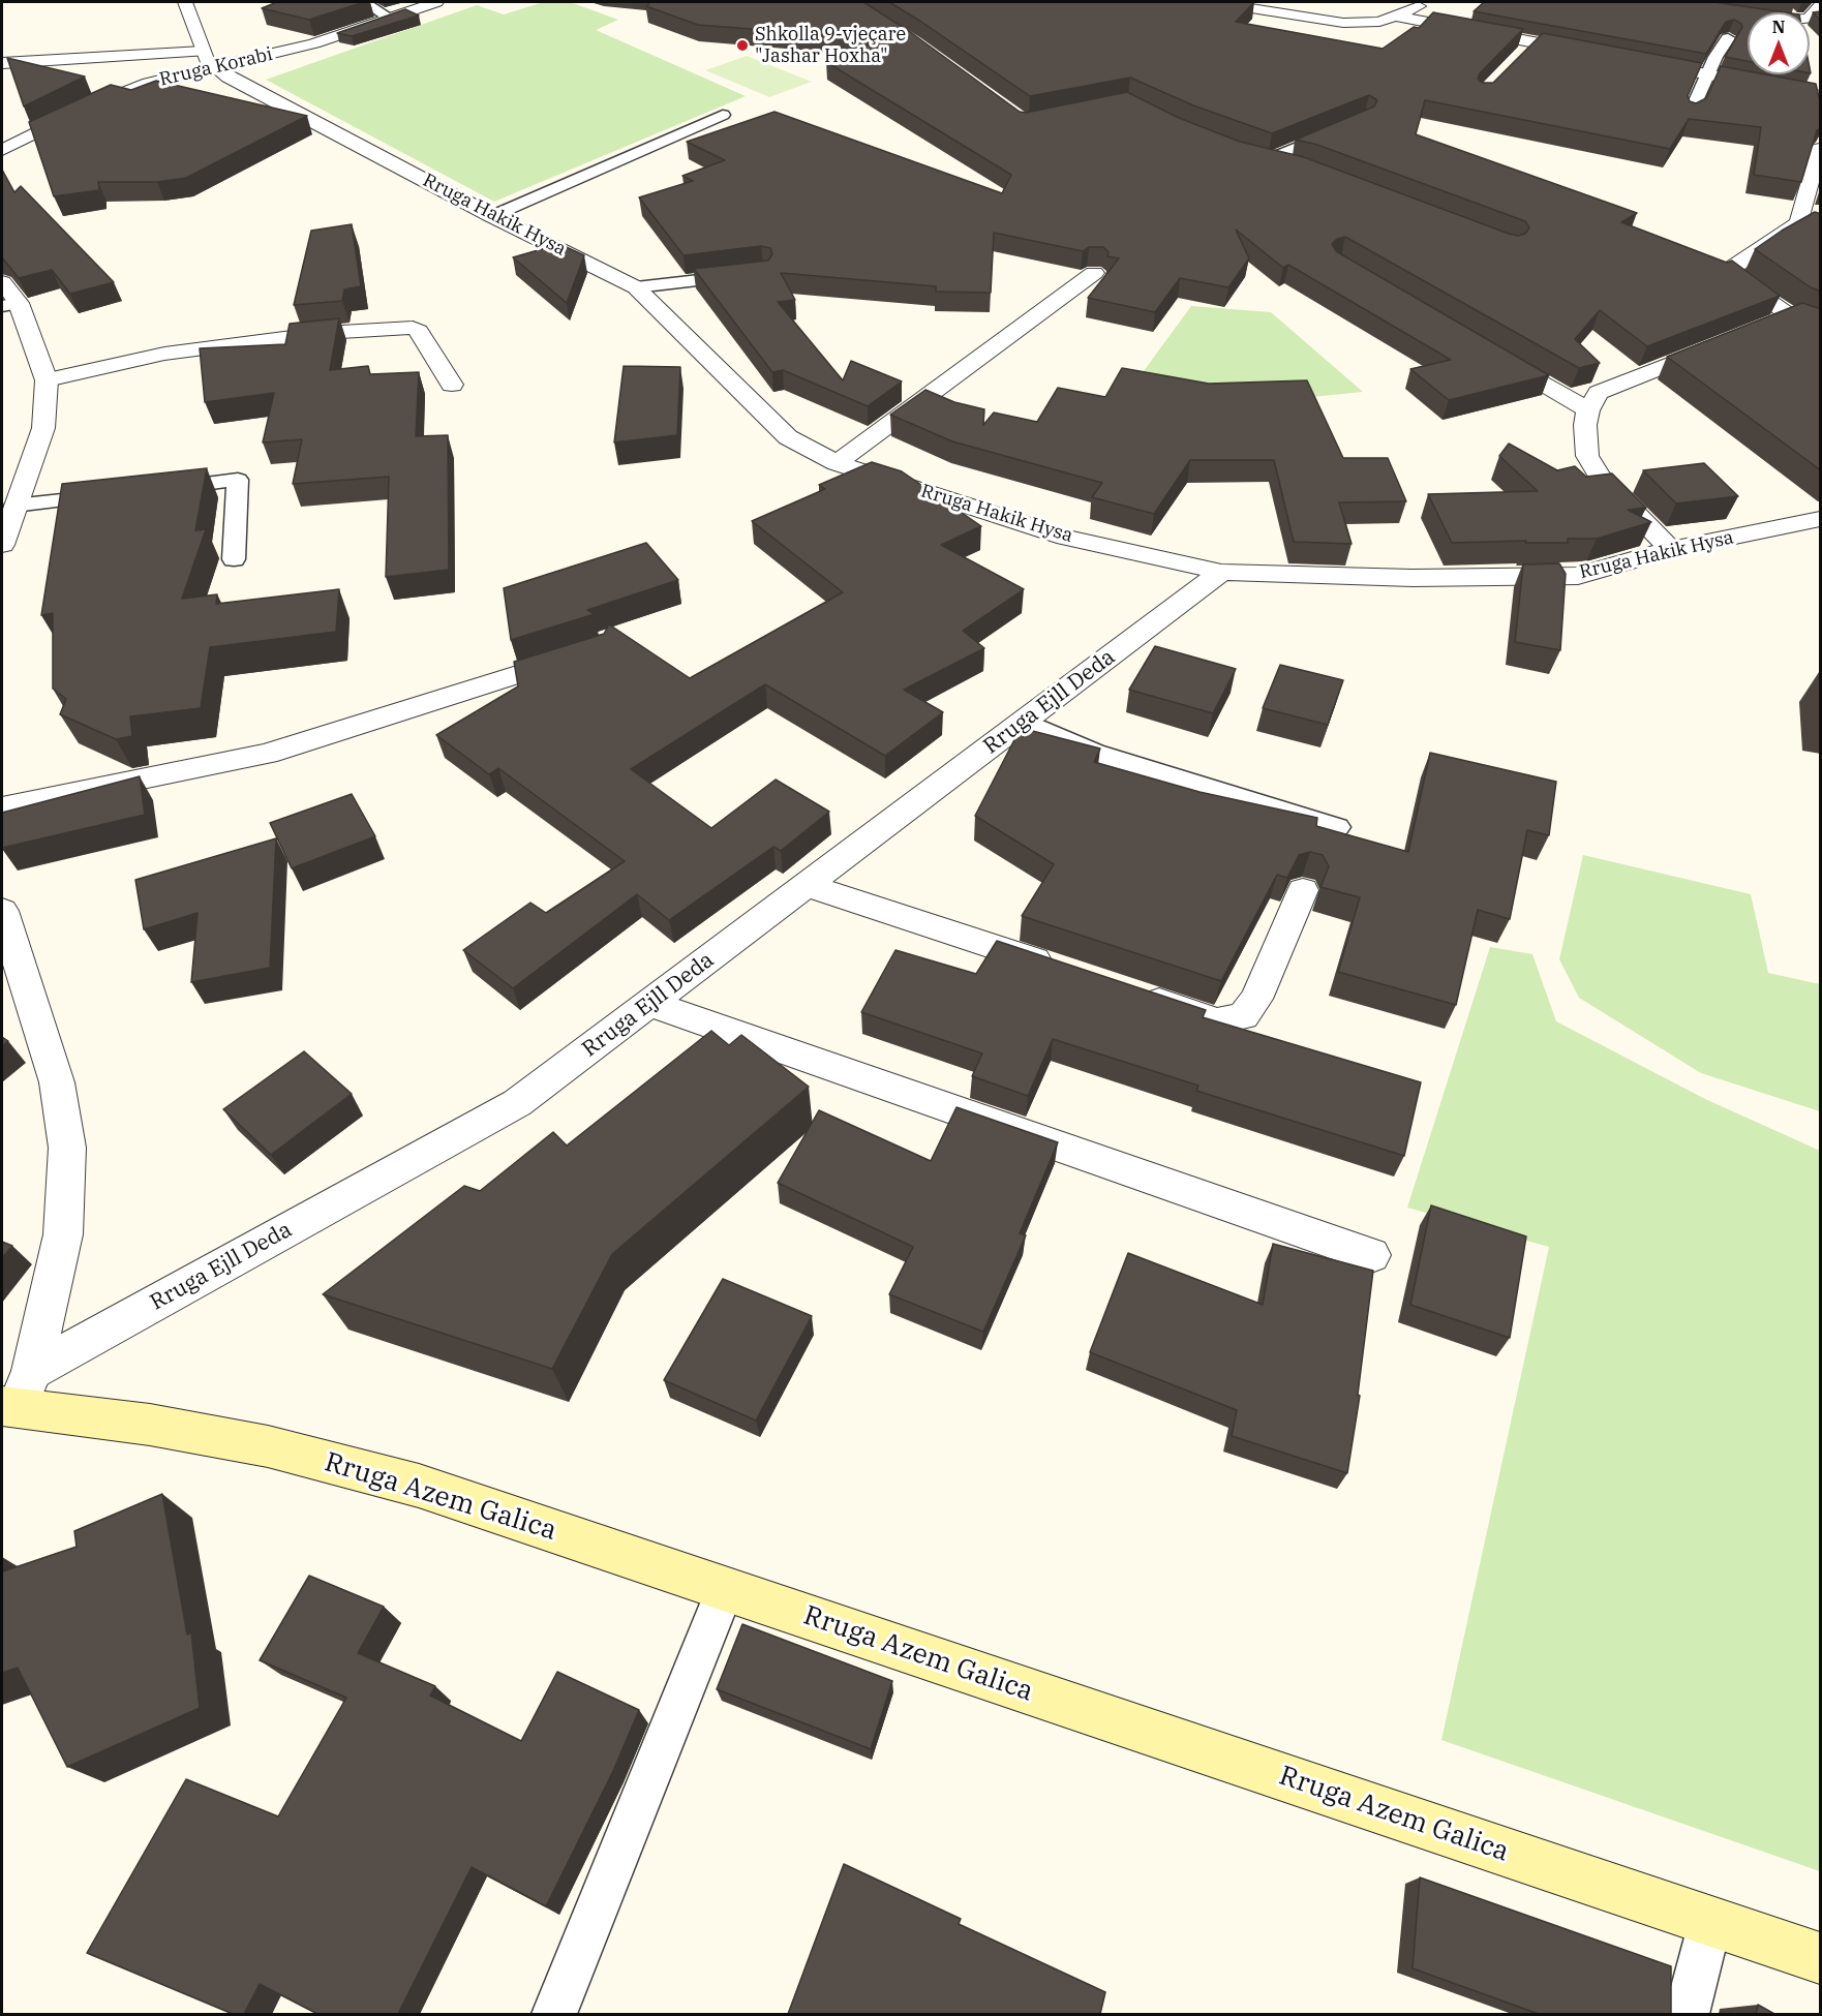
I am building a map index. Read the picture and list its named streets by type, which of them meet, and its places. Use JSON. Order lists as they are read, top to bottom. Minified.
{"streets":{"main road":["Rruga Azem Galica"],"street":["Rruga Korabi","Rruga Hakik Hysa","Rruga Ejll Deda"]},"crossings":[["Rruga Korabi","Rruga Hakik Hysa"],["Rruga Hakik Hysa","Rruga Ejll Deda"],["Rruga Ejll Deda","Rruga Azem Galica"]],"places":["Shkolla 9-vjeçare \"Jashar Hoxha\""],"north":"top"}
